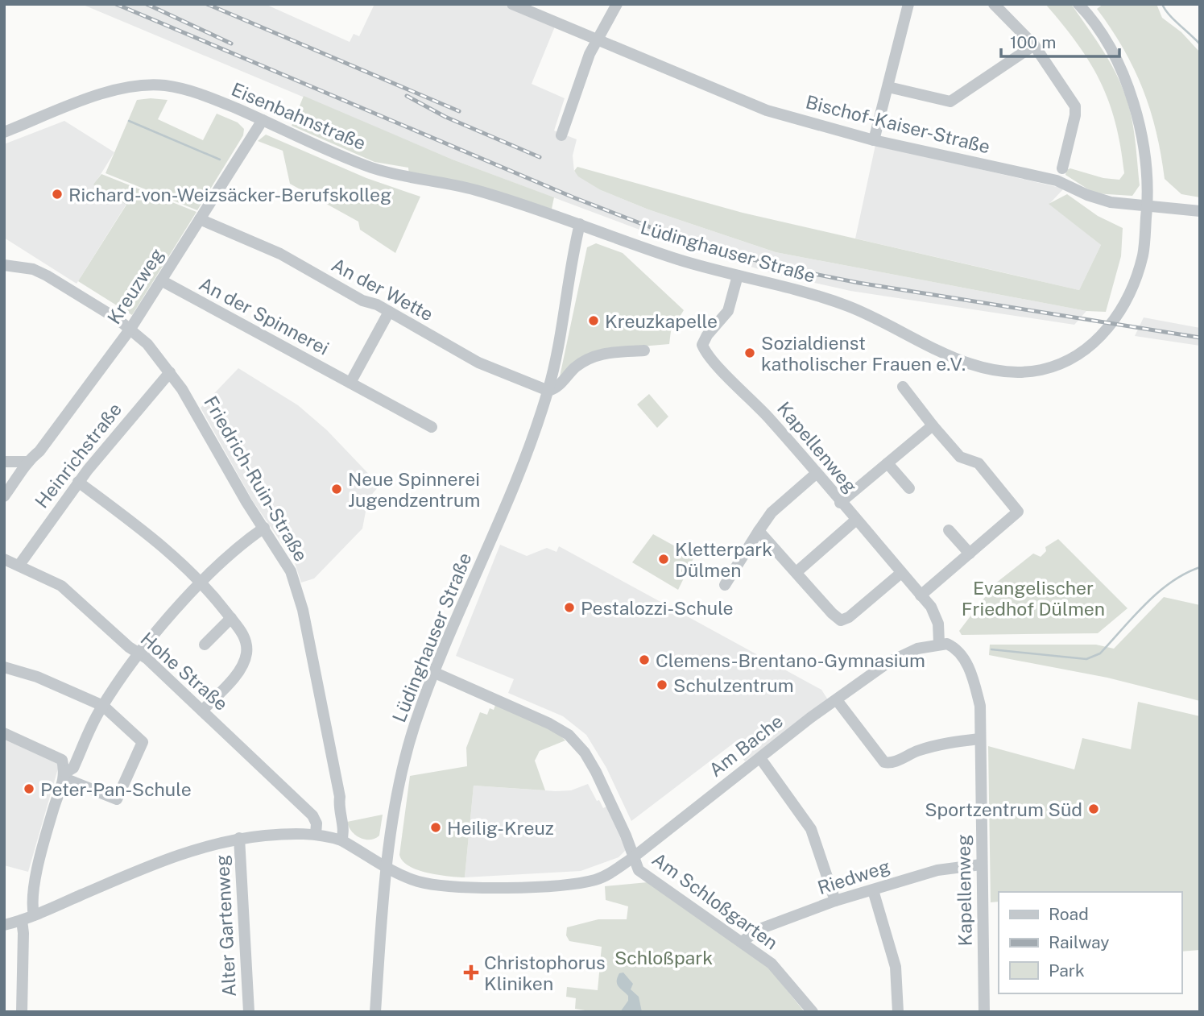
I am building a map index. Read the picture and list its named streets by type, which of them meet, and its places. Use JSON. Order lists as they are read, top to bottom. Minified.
{"streets":{"street":["Eisenbahnstraße","Bischof-Kaiser-Straße","Lüdinghauser Straße","Kreuzweg","An der Wette","An der Spinnerei","Kapellenweg","Heinrichstraße","Friedrich-Ruin-Straße","Hohe Straße","Am Bache","Riedweg","Am Schloßgarten","Alter Gartenweg"]},"crossings":[["Eisenbahnstraße","Lüdinghauser Straße"],["Eisenbahnstraße","Kreuzweg"],["Bischof-Kaiser-Straße","Lüdinghauser Straße"],["Lüdinghauser Straße","An der Wette"],["Lüdinghauser Straße","Kapellenweg"],["Lüdinghauser Straße","Am Schloßgarten"],["Kreuzweg","An der Wette"],["Kreuzweg","An der Spinnerei"],["Kreuzweg","Friedrich-Ruin-Straße"],["Kapellenweg","Am Bache"],["Kapellenweg","Riedweg"],["Heinrichstraße","Friedrich-Ruin-Straße"],["Heinrichstraße","Hohe Straße"],["Friedrich-Ruin-Straße","Am Schloßgarten"],["Hohe Straße","Am Schloßgarten"],["Am Bache","Am Schloßgarten"],["Riedweg","Am Schloßgarten"],["Am Schloßgarten","Alter Gartenweg"]],"parks":["Evangelischer Friedhof Dülmen","Schloßpark"],"places":{"other":["Richard-von-Weizsäcker-Berufskolleg","Kreuzkapelle","Sozialdienst katholischer Frauen e.V.","Neue Spinnerei Jugendzentrum","Kletterpark Dülmen","Pestalozzi-Schule","Clemens-Brentano-Gymnasium","Schulzentrum","Peter-Pan-Schule","Sportzentrum Süd","Heilig-Kreuz"],"health":["Christophorus Kliniken"]},"legend":["Road","Railway","Park"],"scale_bar":"100 m"}
